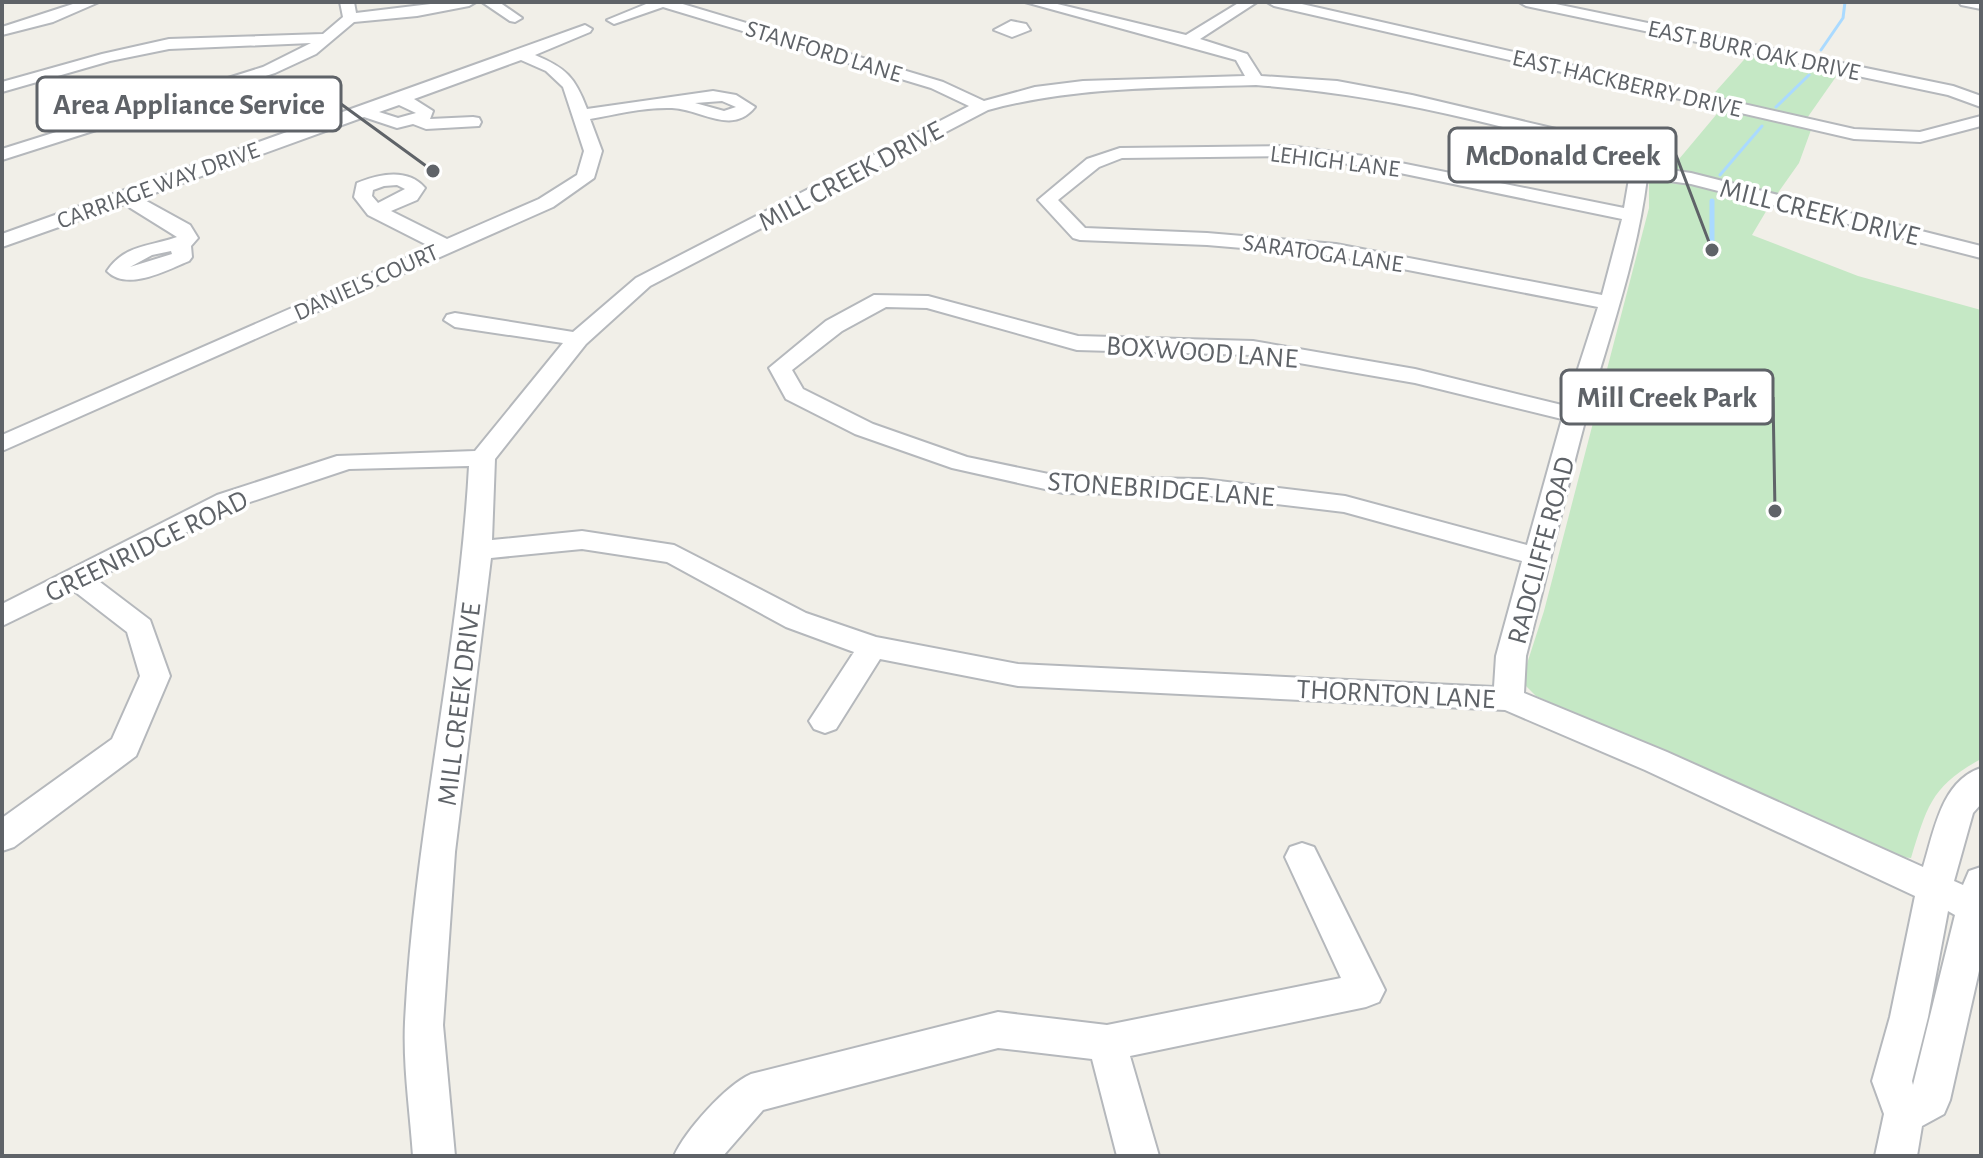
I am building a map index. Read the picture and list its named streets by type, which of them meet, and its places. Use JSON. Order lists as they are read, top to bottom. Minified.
{"streets":{"street":["EAST BURR OAK DRIVE","STANFORD LANE","EAST HACKBERRY DRIVE","LEHIGH LANE","MILL CREEK DRIVE","CARRIAGE WAY DRIVE","SARATOGA LANE","DANIELS COURT","BOXWOOD LANE","STONEBRIDGE LANE","GREENRIDGE ROAD","RADCLIFFE ROAD","THORNTON LANE"]},"crossings":[["STANFORD LANE","MILL CREEK DRIVE"],["LEHIGH LANE","SARATOGA LANE"],["LEHIGH LANE","RADCLIFFE ROAD"],["MILL CREEK DRIVE","GREENRIDGE ROAD"],["MILL CREEK DRIVE","RADCLIFFE ROAD"],["MILL CREEK DRIVE","THORNTON LANE"],["CARRIAGE WAY DRIVE","DANIELS COURT"],["SARATOGA LANE","RADCLIFFE ROAD"],["BOXWOOD LANE","STONEBRIDGE LANE"],["BOXWOOD LANE","RADCLIFFE ROAD"],["STONEBRIDGE LANE","RADCLIFFE ROAD"],["RADCLIFFE ROAD","THORNTON LANE"]],"places":["Area Appliance Service","McDonald Creek","Mill Creek Park"]}
